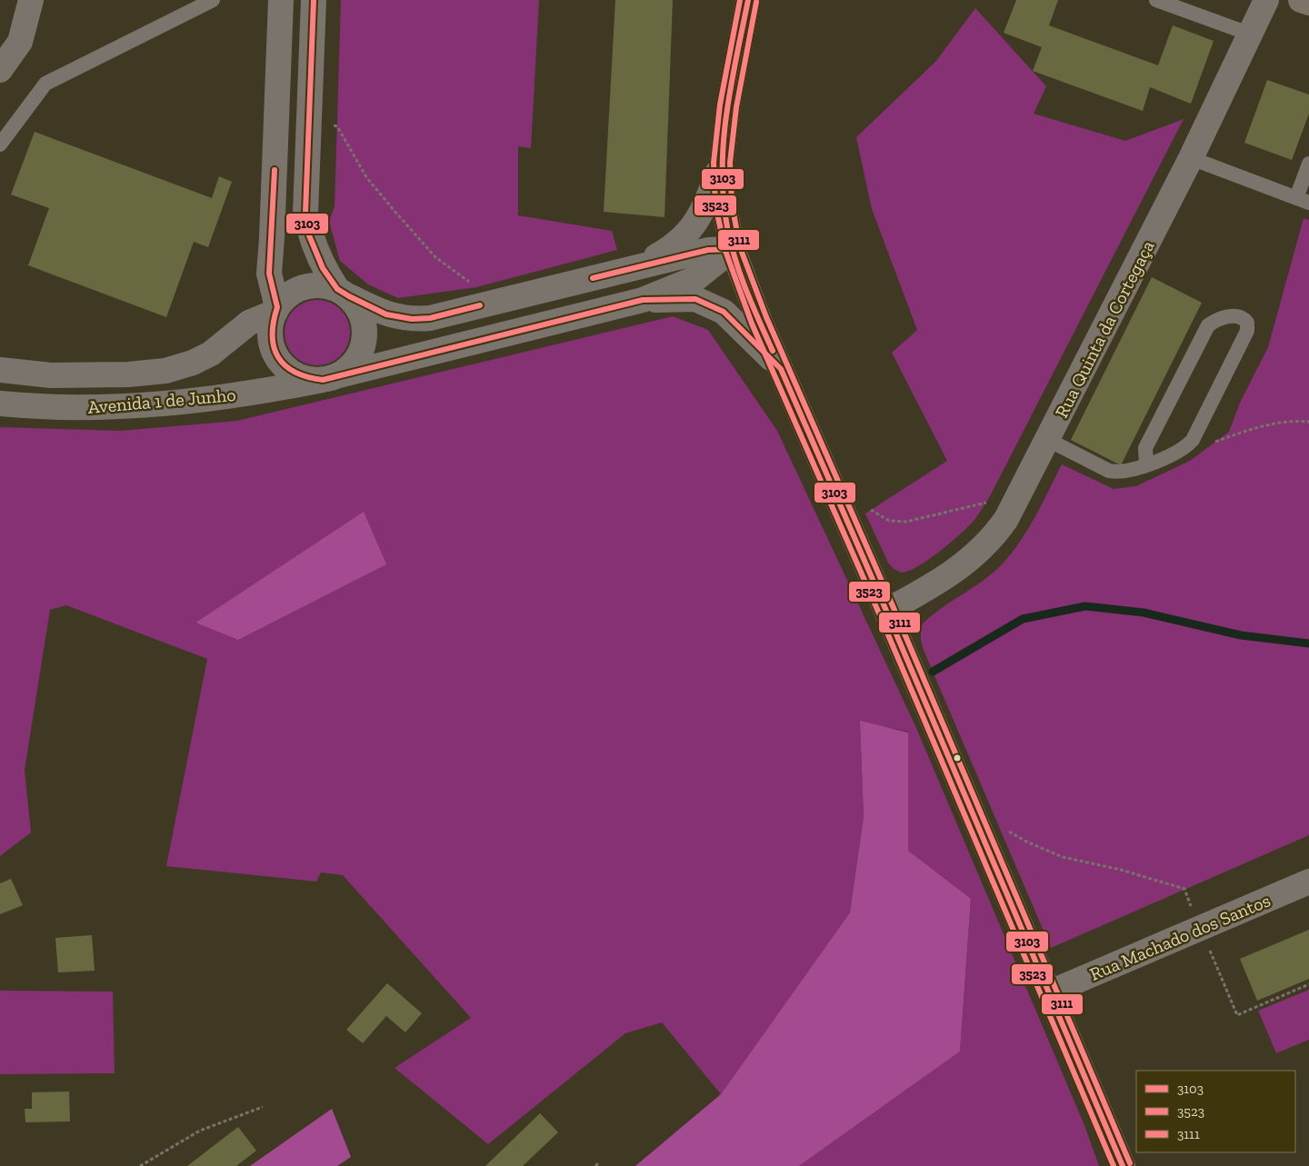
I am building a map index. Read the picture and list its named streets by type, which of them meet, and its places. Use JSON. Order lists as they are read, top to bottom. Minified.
{"streets":{"street":["Rua Quinta da Cortegaça","Avenida 1 de Junho","Rua Machado dos Santos"]},"lines":["transit line 3103","transit line 3523","transit line 3111"],"legend":["3103","3523","3111"]}
